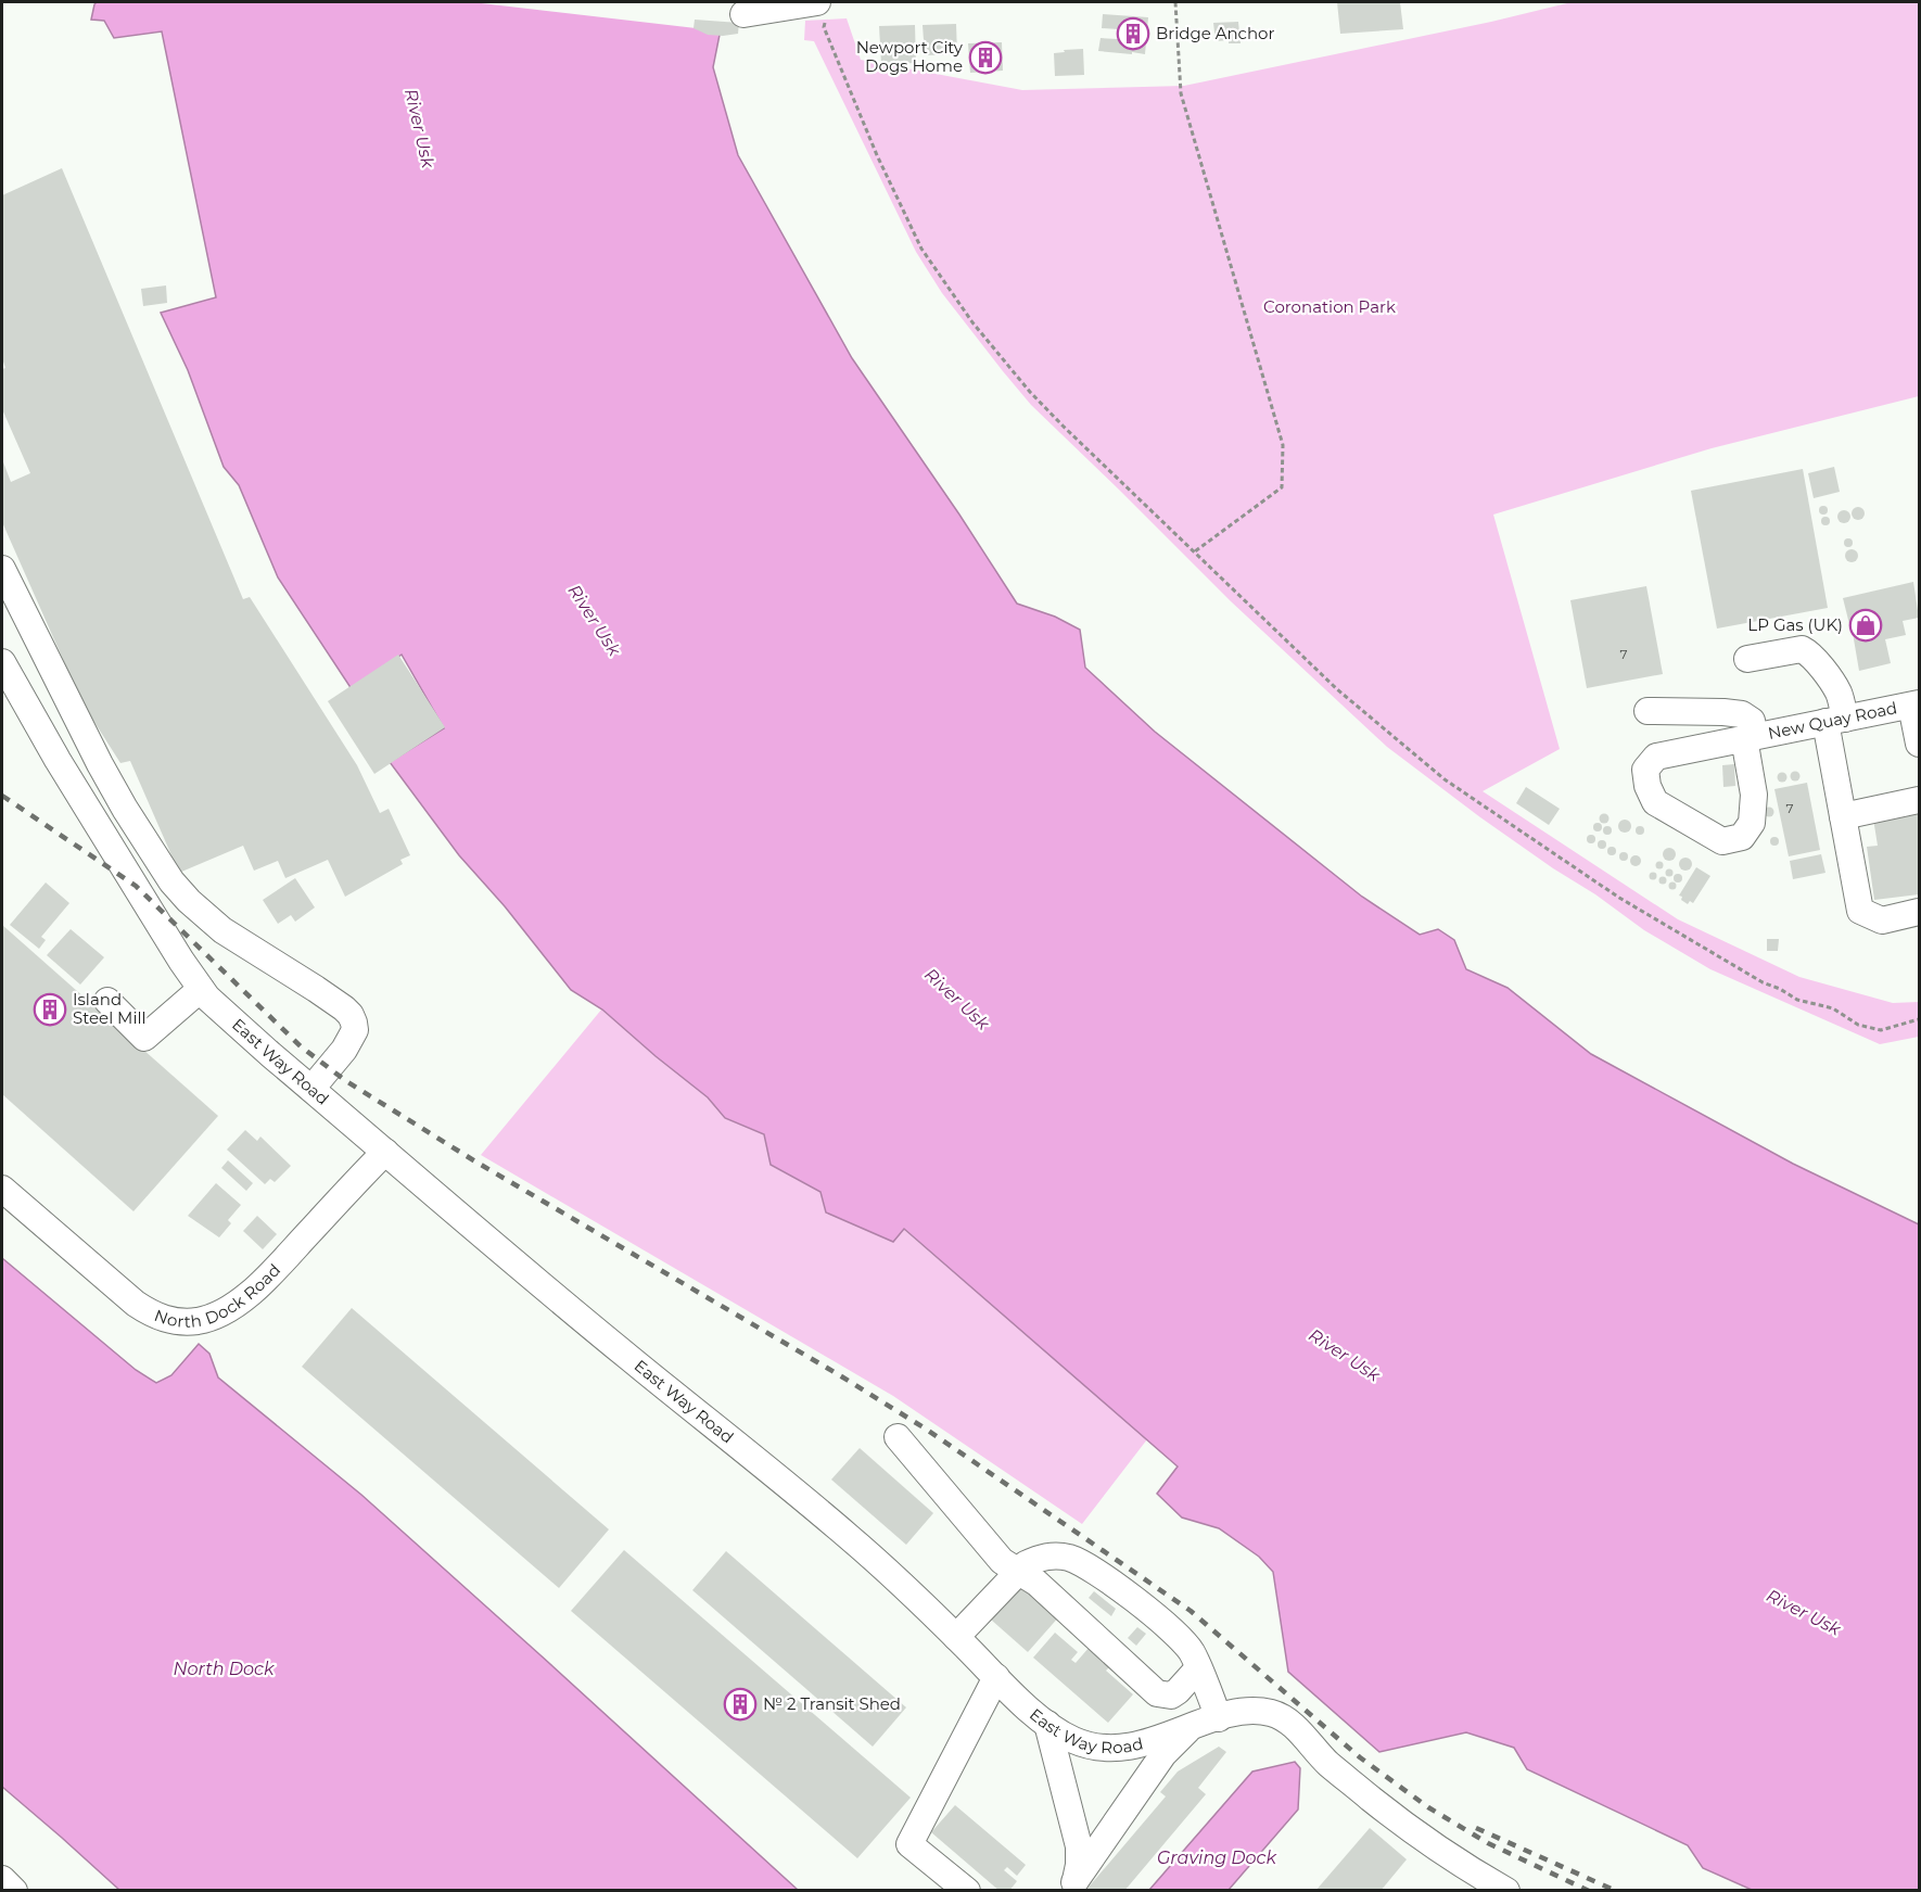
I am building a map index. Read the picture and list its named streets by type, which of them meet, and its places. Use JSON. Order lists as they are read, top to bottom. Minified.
{"streets":{"street":["New Quay Road","East Way Road","North Dock Road"]},"crossings":[["East Way Road","North Dock Road"]],"water":["River Usk","North Dock","Graving Dock"],"parks":["Coronation Park"],"places":{"building":["Bridge Anchor","Newport City Dogs Home","Island Steel Mill","№ 2 Transit Shed"],"shop":["LP Gas (UK)"]},"house_numbers":["7","7"]}
